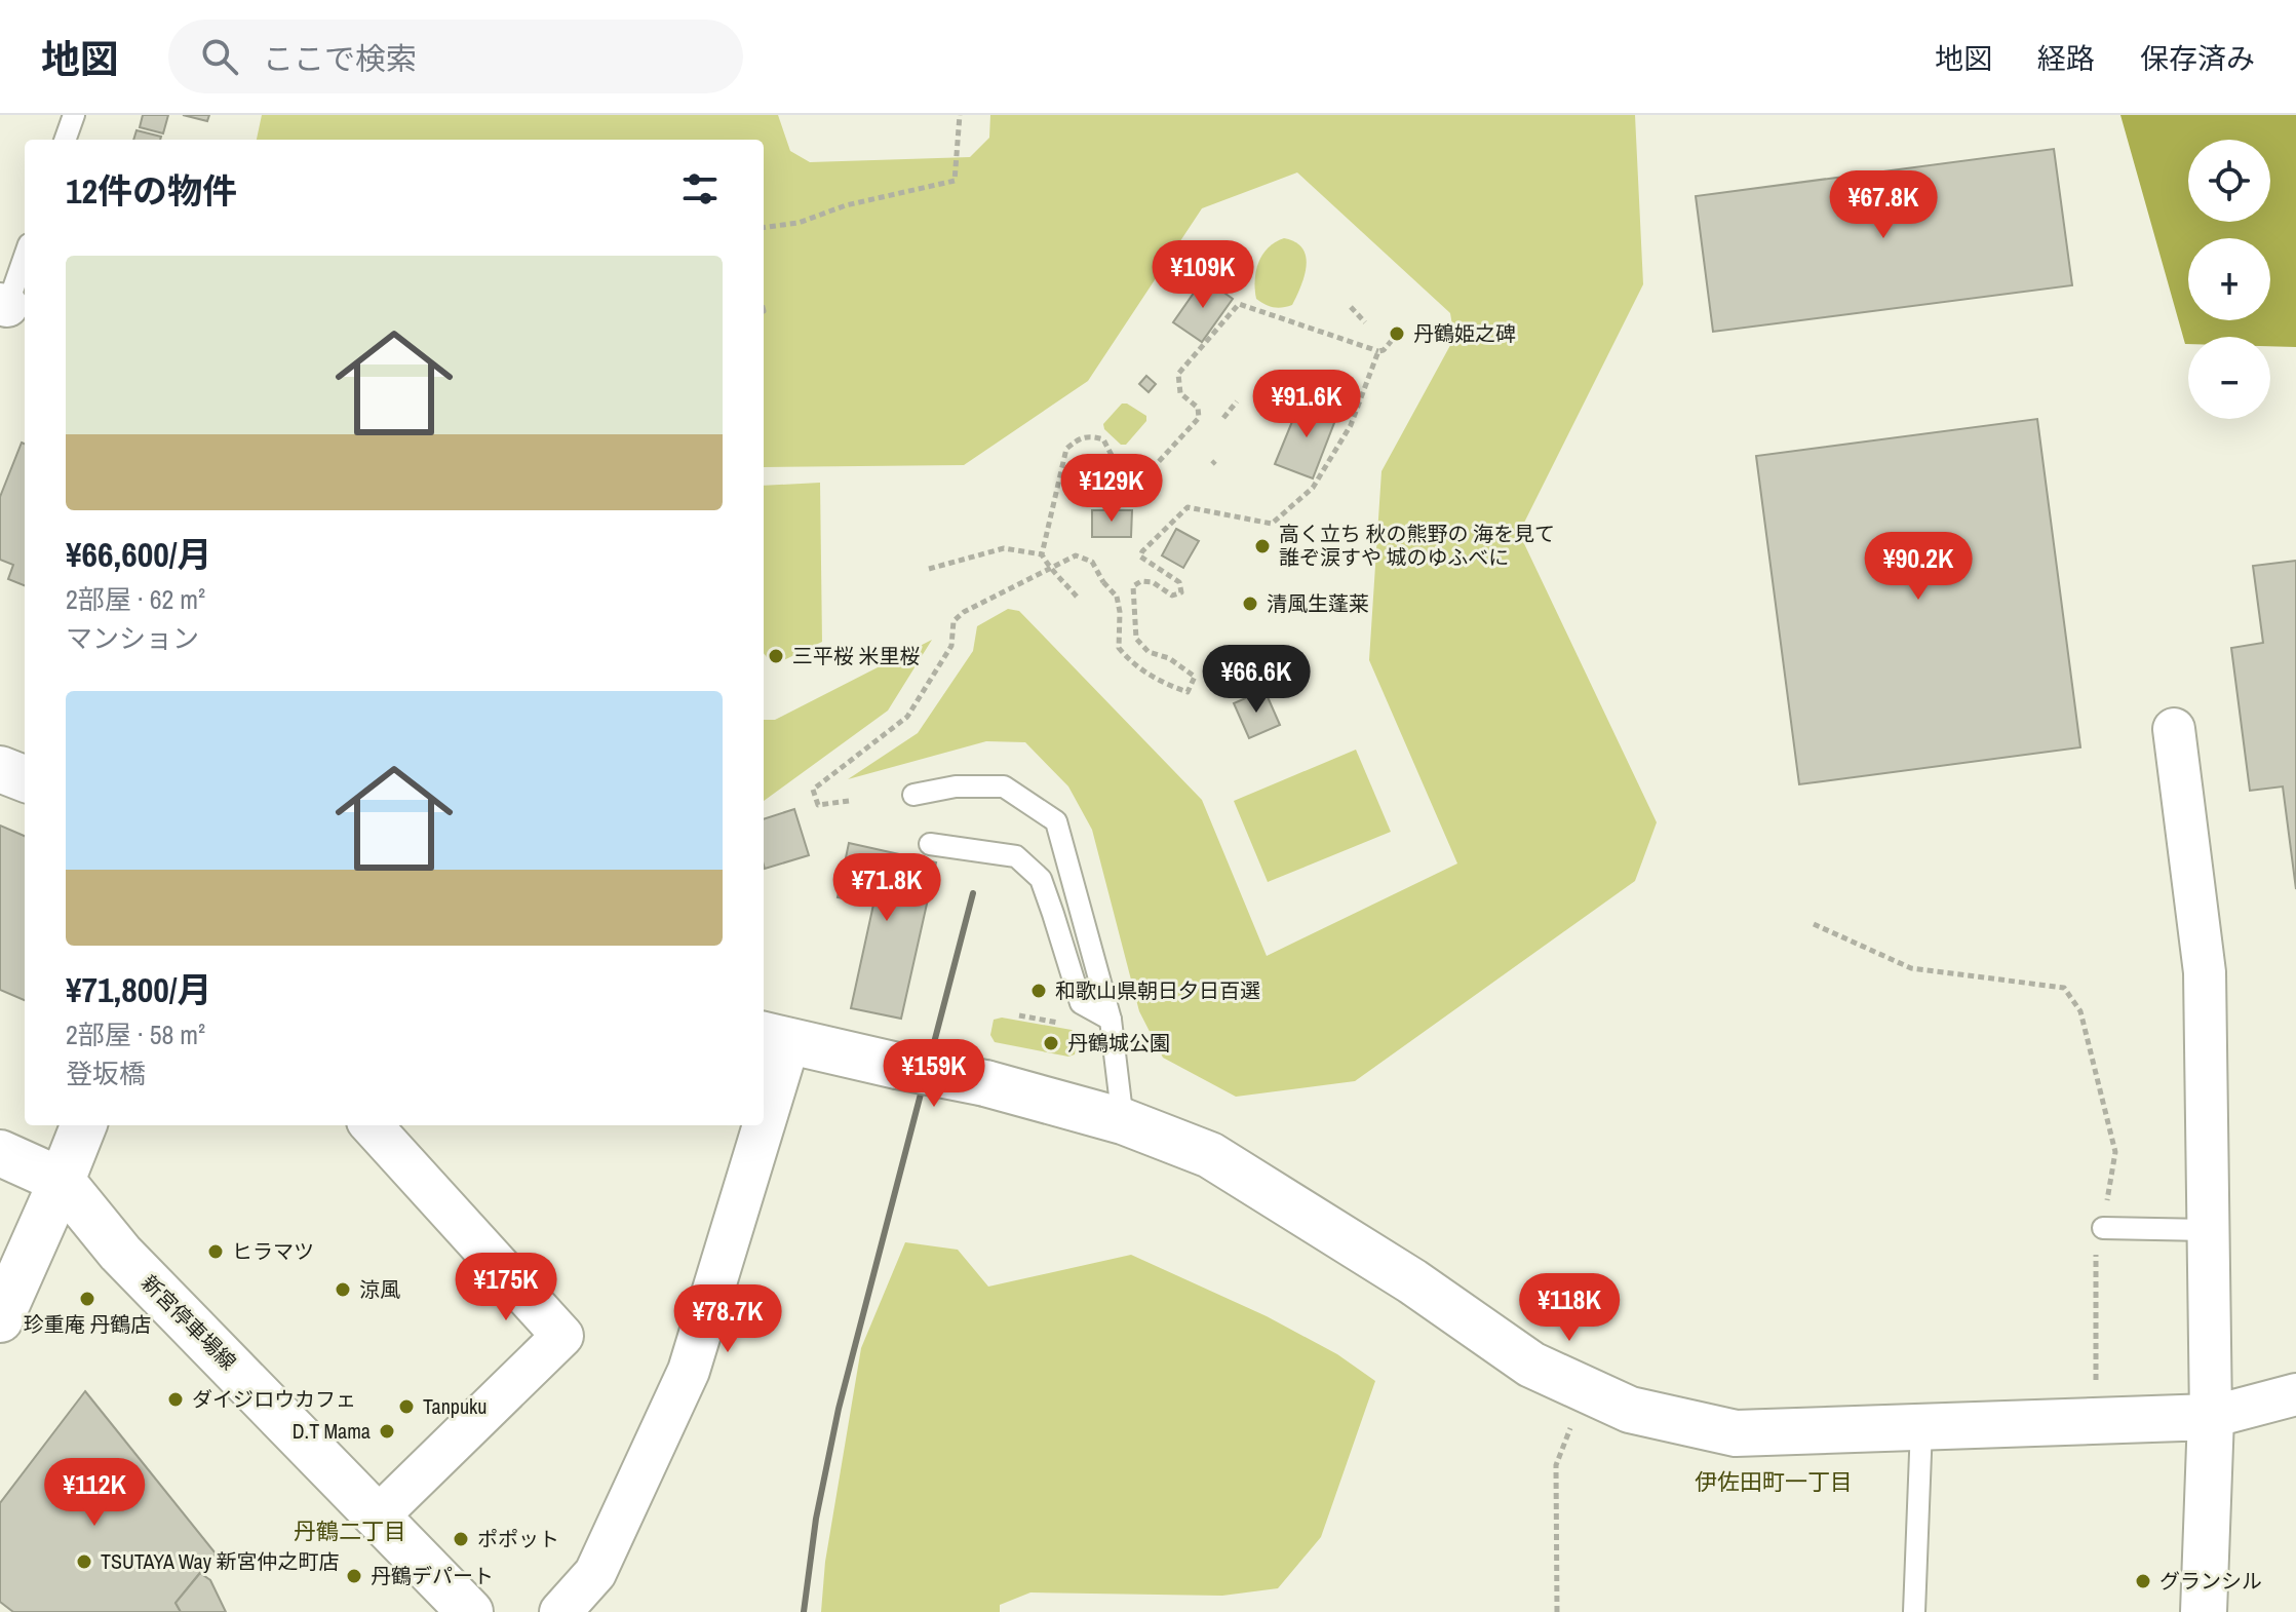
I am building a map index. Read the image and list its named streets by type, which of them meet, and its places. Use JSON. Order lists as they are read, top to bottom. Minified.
{"streets":{"street":["新宮停車場線"]},"districts":["伊佐田町一丁目","丹鶴二丁目"],"places":["丹鶴姫之碑","高く立ち 秋の熊野の 海を見て 誰ぞ涙すや 城のゆふべに","清風生蓬莱","三平桜 米里桜","和歌山県朝日夕日百選","丹鶴城公園","ヒラマツ","涼風","珍重庵 丹鶴店","ダイジロウカフェ","Tanpuku","D.T Mama","ポポット","TSUTAYA Way 新宮仲之町店","丹鶴デパート","グランシル"],"page":{"header":"地図","search":"ここで検索","nav":["地図","経路","保存済み"],"map_buttons":["+","−"],"heading":"12件の物件","price":["¥67.8K","¥109K","¥91.6K","¥129K","¥90.2K","¥66.6K","¥71.8K","¥159K","¥175K","¥118K","¥78.7K","¥112K"],"list":[{"name":"¥66,600/月","note":"2部屋 · 62 m² · マンション"},{"name":"¥71,800/月","note":"2部屋 · 58 m² · 登坂橋"}]}}
